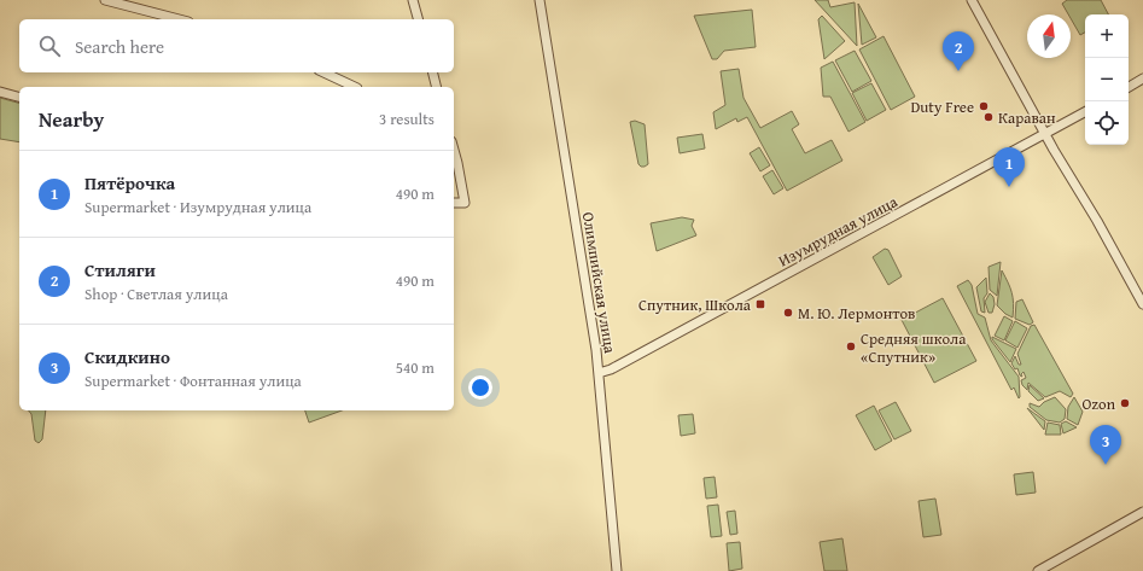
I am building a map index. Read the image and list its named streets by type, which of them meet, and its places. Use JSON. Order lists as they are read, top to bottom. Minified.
{"streets":{"street":["Изумрудная улица","Олимпийская улица"]},"crossings":[["Изумрудная улица","Олимпийская улица"]],"places":{"other":["Duty Free","Караван","М. Ю. Лермонтов","Средняя школа «Спутник»","Ozon"],"transit":["Спутник, Школа"]},"north":"top","page":{"map_buttons":["+","−"],"search":"Search here","pins":["2","1","3"],"heading":["Nearby","3 results"],"list":[{"mark":"1","name":"Пятёрочка","note":"Supermarket · Изумрудная улица","value":"490 m"},{"mark":"2","name":"Стиляги","note":"Shop · Светлая улица","value":"490 m"},{"mark":"3","name":"Скидкино","note":"Supermarket · Фонтанная улица","value":"540 m"}]}}
